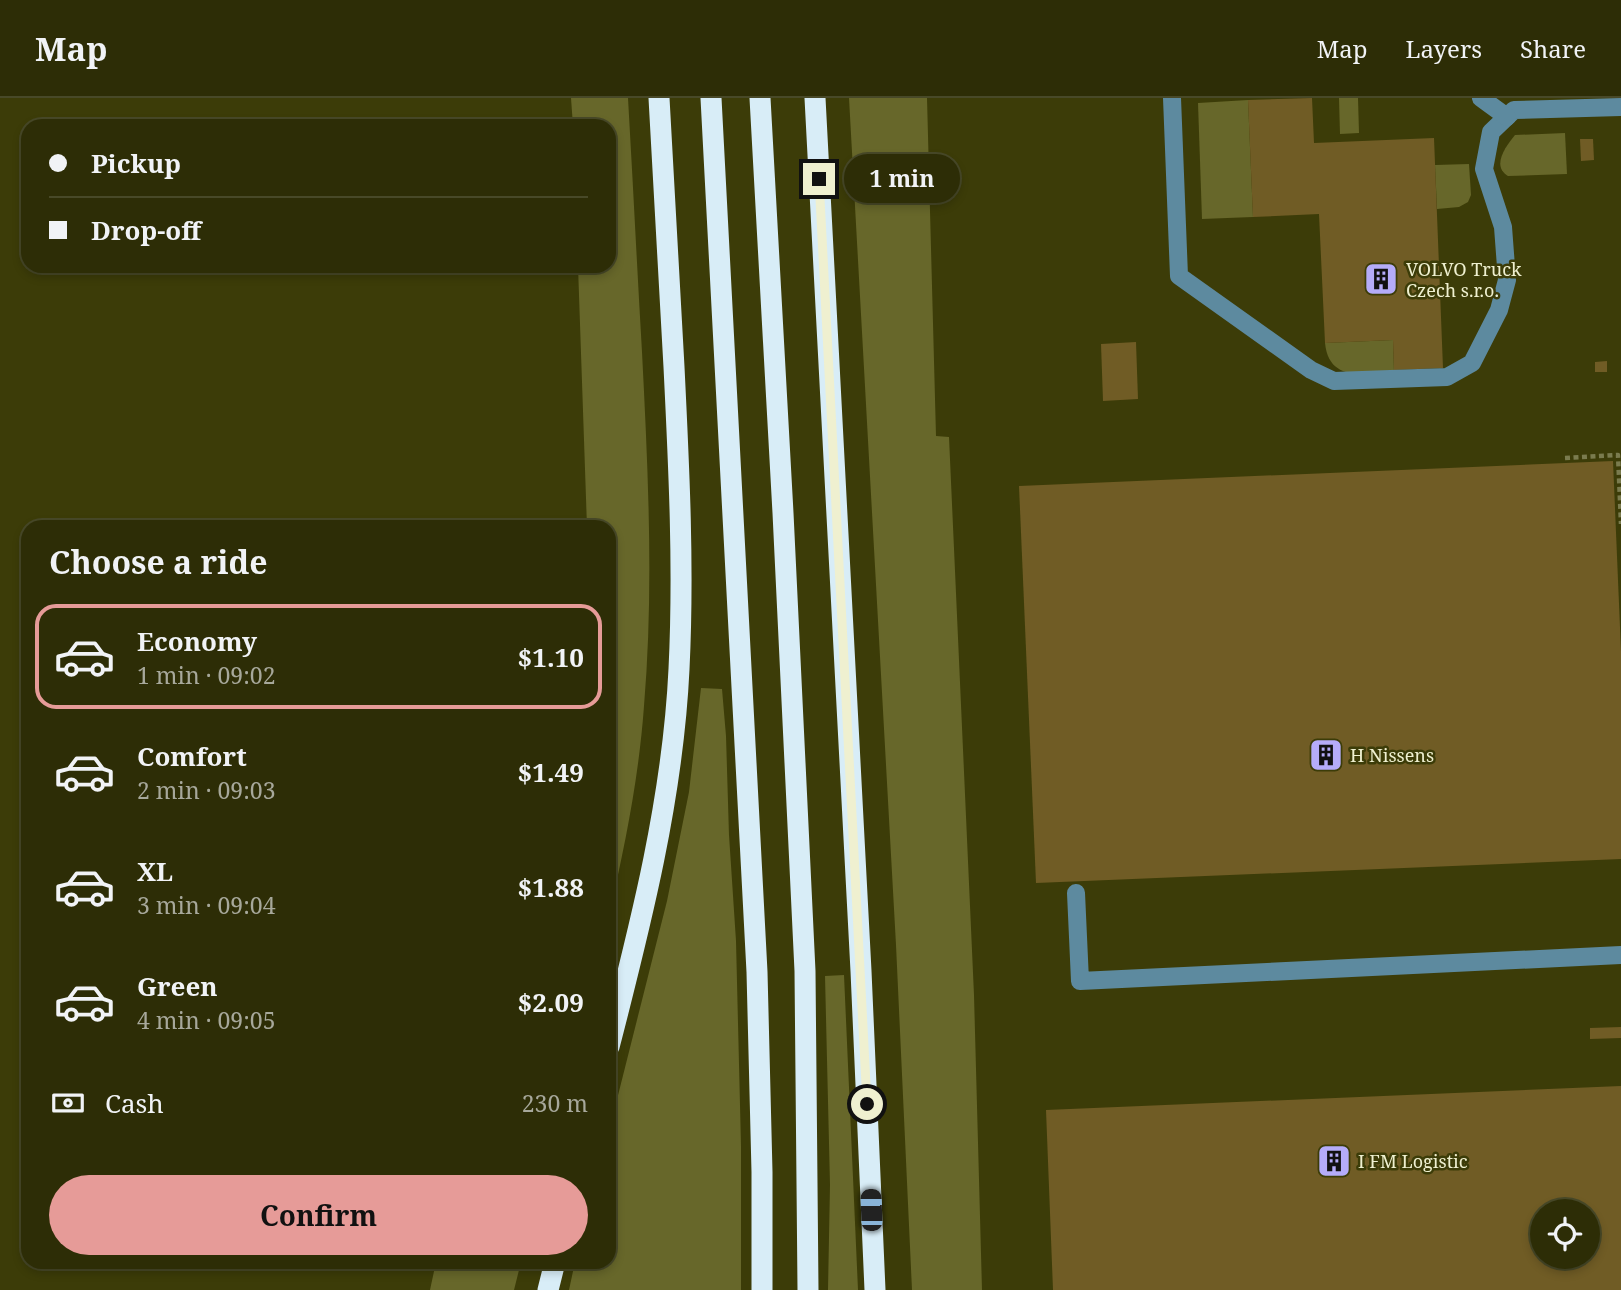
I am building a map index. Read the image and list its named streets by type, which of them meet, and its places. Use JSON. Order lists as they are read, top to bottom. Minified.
{"places":{"building":["VOLVO Truck Czech s.r.o.","H Nissens","I FM Logistic"]},"page":{"header":"Map","nav":["Map","Layers","Share"],"banner":["Pickup","Drop-off"],"bubble":"1 min","heading":"Choose a ride","list":[{"name":"Economy","note":"1 min · 09:02","value":"$1.10"},{"name":"Comfort","note":"2 min · 09:03","value":"$1.49"},{"name":"XL","note":"3 min · 09:04","value":"$1.88"},{"name":"Green","note":"4 min · 09:05","value":"$2.09"}],"pay":["Cash","230 m"],"buttons":"Confirm"}}
